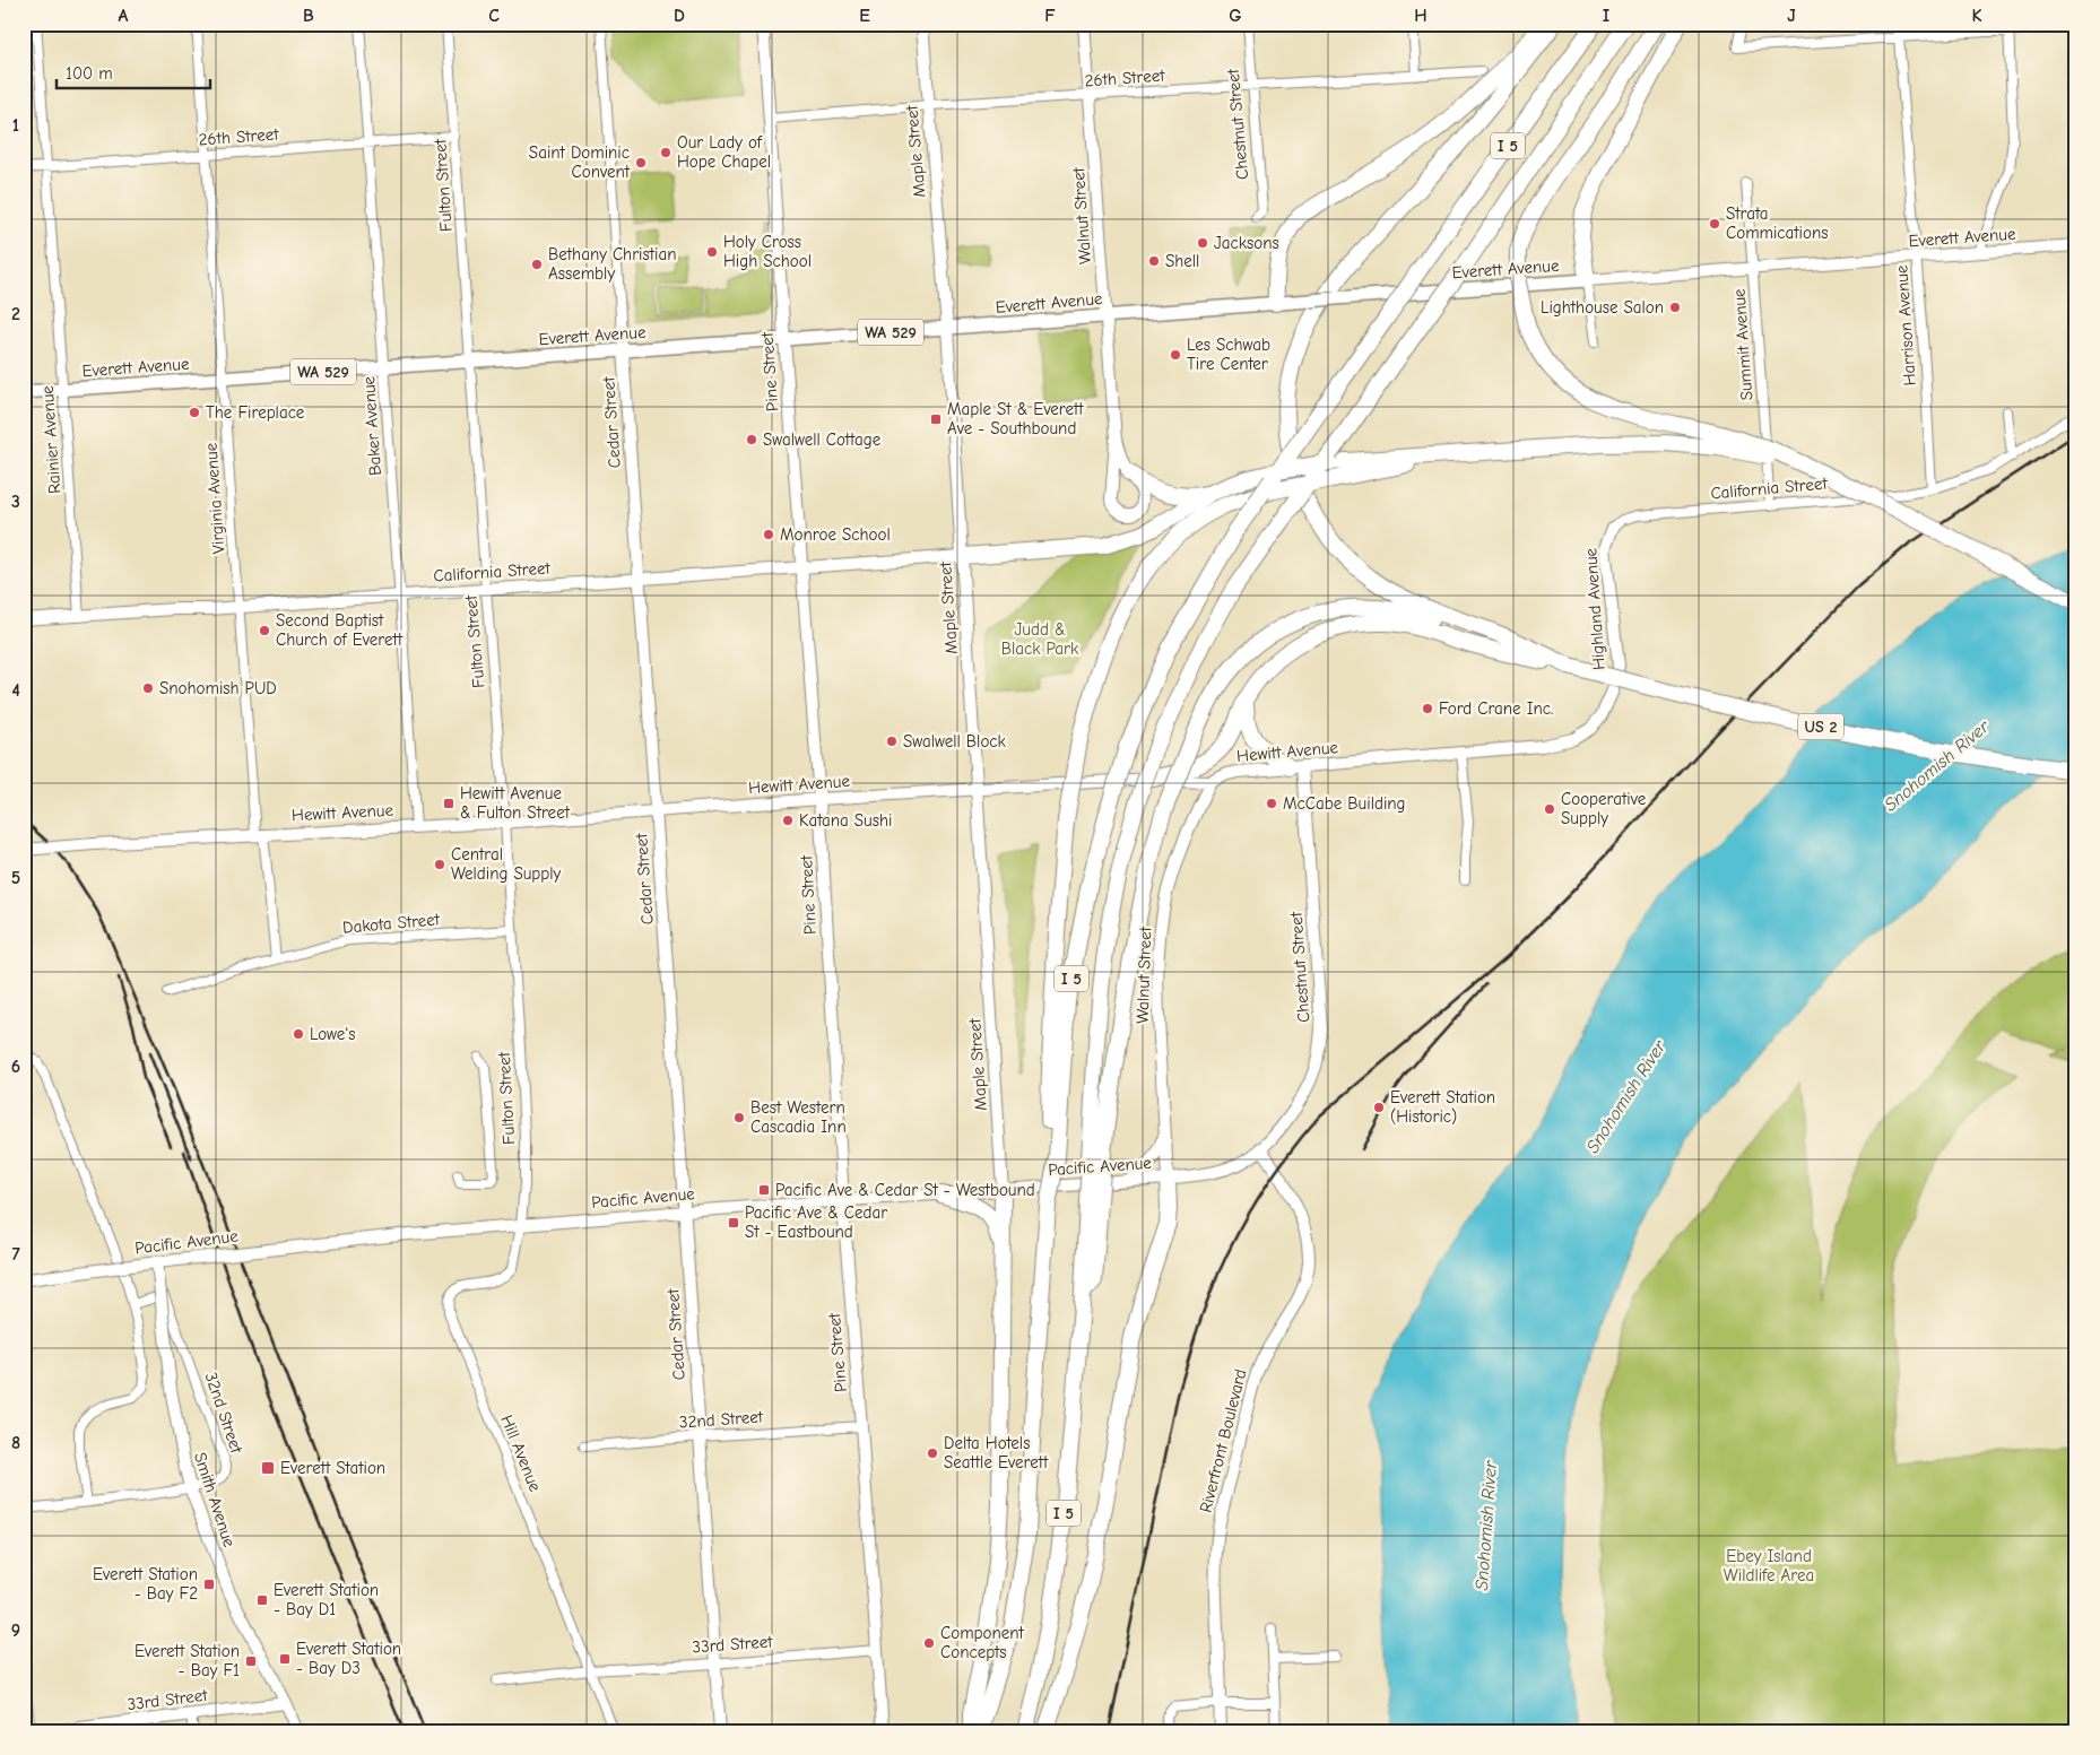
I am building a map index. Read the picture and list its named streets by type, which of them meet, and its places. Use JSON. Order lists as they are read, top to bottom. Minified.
{"streets":{"highway":["I 5","US 2"],"main road":["Everett Avenue","WA 529"],"street":["26th Street","Chestnut Street","Maple Street","Fulton Street","Walnut Street","Harrison Avenue","Summit Avenue","Pine Street","Cedar Street","Baker Avenue","Rainier Avenue","California Street","Virginia Avenue","Highland Avenue","Hewitt Avenue","Dakota Street","Pacific Avenue","32nd Street","Riverfront Boulevard","Hill Avenue","Smith Avenue","33rd Street"]},"crossings":[["26th Street","Chestnut Street"],["26th Street","Maple Street"],["26th Street","Fulton Street"],["26th Street","Walnut Street"],["26th Street","Pine Street"],["26th Street","Baker Avenue"],["26th Street","Rainier Avenue"],["26th Street","Virginia Avenue"],["Chestnut Street","Hewitt Avenue"],["Chestnut Street","Pacific Avenue"],["Chestnut Street","Riverfront Boulevard"],["Maple Street","Everett Avenue"],["Maple Street","California Street"],["Maple Street","Hewitt Avenue"],["Maple Street","Pacific Avenue"],["Fulton Street","Everett Avenue"],["Fulton Street","California Street"],["Fulton Street","Hewitt Avenue"],["Fulton Street","Dakota Street"],["Fulton Street","Pacific Avenue"],["Fulton Street","Hill Avenue"],["Walnut Street","Everett Avenue"],["Walnut Street","Hewitt Avenue"],["Walnut Street","Pacific Avenue"],["Everett Avenue","Harrison Avenue"],["Everett Avenue","Summit Avenue"],["Everett Avenue","Pine Street"],["Everett Avenue","Cedar Street"],["Everett Avenue","Baker Avenue"],["Everett Avenue","Rainier Avenue"],["Everett Avenue","Virginia Avenue"],["Harrison Avenue","California Street"],["Summit Avenue","California Street"],["Pine Street","California Street"],["Pine Street","Hewitt Avenue"],["Pine Street","Pacific Avenue"],["Pine Street","32nd Street"],["Pine Street","33rd Street"],["Cedar Street","California Street"],["Cedar Street","Hewitt Avenue"],["Cedar Street","Pacific Avenue"],["Cedar Street","32nd Street"],["Cedar Street","33rd Street"],["Baker Avenue","California Street"],["Baker Avenue","Hewitt Avenue"],["Rainier Avenue","California Street"],["California Street","Virginia Avenue"],["California Street","Highland Avenue"],["Virginia Avenue","Hewitt Avenue"],["Highland Avenue","Hewitt Avenue"],["Pacific Avenue","Riverfront Boulevard"],["Pacific Avenue","Hill Avenue"],["Pacific Avenue","Smith Avenue"],["32nd Street","Smith Avenue"],["Hill Avenue","33rd Street"],["Smith Avenue","33rd Street"]],"water":["Snohomish River"],"parks":["Judd & Black Park","Ebey Island Wildlife Area"],"places":{"other":["Our Lady of Hope Chapel","Saint Dominic Convent","Strata Commications","Jacksons","Holy Cross High School","Shell","Bethany Christian Assembly","Lighthouse Salon","Les Schwab Tire Center","The Fireplace","Swalwell Cottage","Monroe School","Second Baptist Church of Everett","Snohomish PUD","Ford Crane Inc.","Swalwell Block","McCabe Building","Cooperative Supply","Katana Sushi","Central Welding Supply","Lowe's","Everett Station (Historic)","Best Western Cascadia Inn","Delta Hotels Seattle Everett","Component Concepts"],"transit":["Maple St & Everett Ave - Southbound","Hewitt Avenue & Fulton Street","Pacific Ave & Cedar St - Westbound","Pacific Ave & Cedar St - Eastbound","Everett Station","Everett Station - Bay F2","Everett Station - Bay D1","Everett Station - Bay D3","Everett Station - Bay F1"]},"scale_bar":"100 m","grid":{"columns":["A","B","C","D","E","F","G","H","I","J","K"],"rows":["1","2","3","4","5","6","7","8","9"]}}
